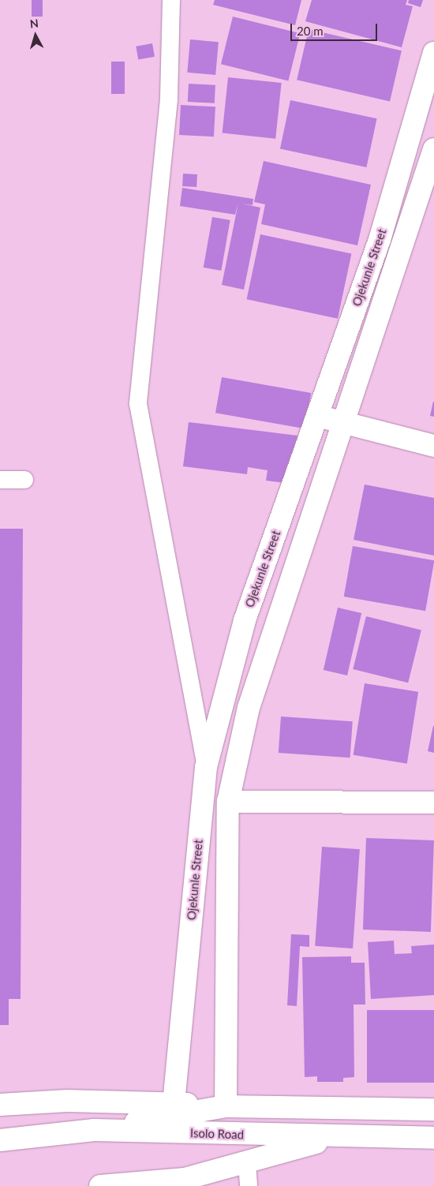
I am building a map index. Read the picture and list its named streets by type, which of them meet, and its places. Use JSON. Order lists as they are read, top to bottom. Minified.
{"streets":{"street":["Ojekunle Street","Isolo Road"]},"scale_bar":"20 m","north":"top"}
